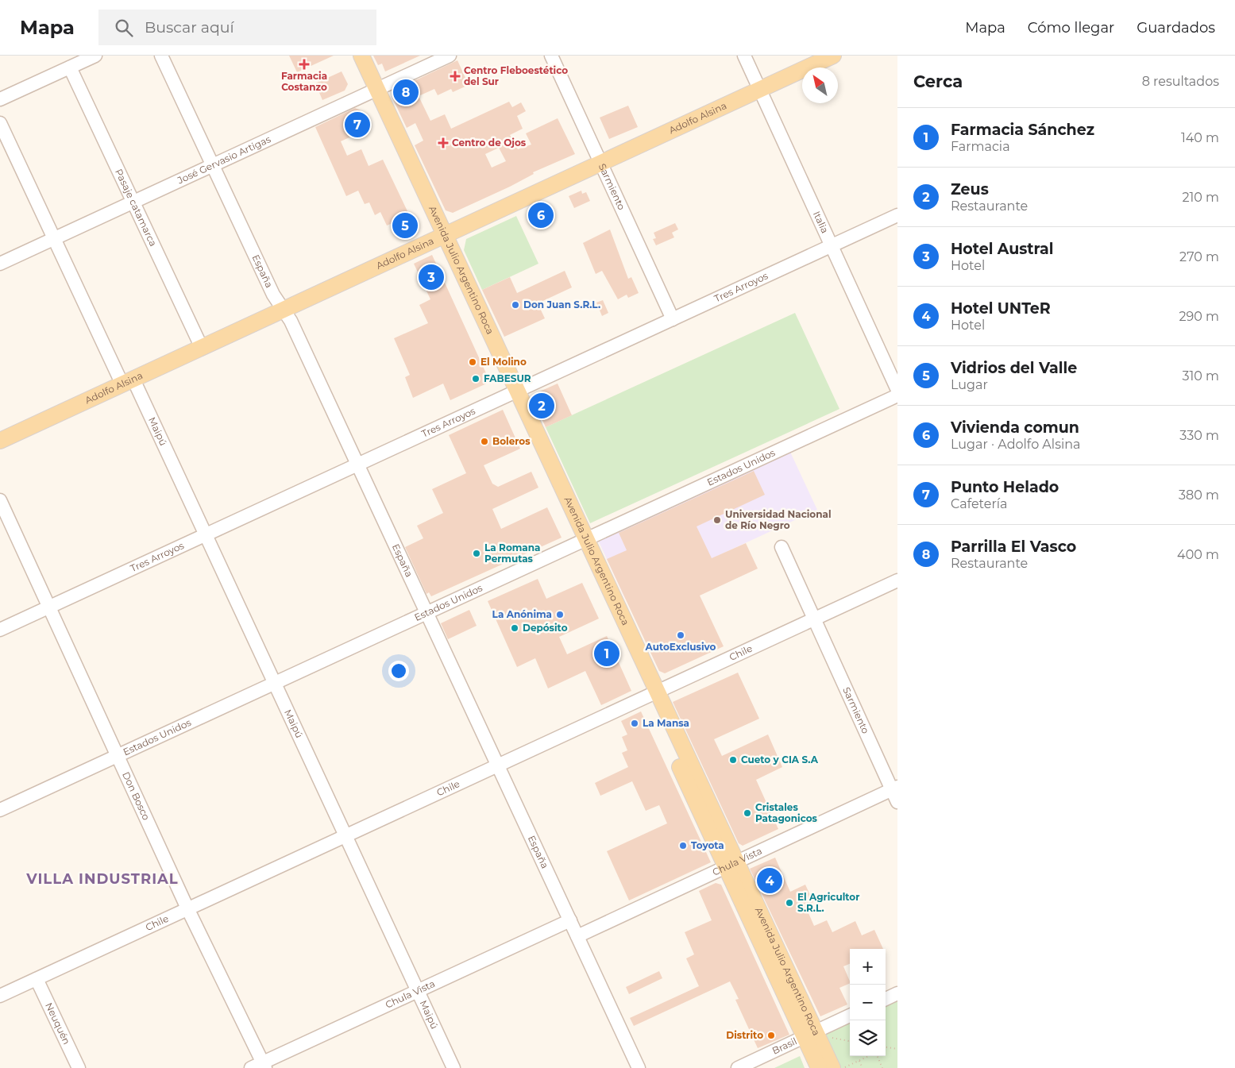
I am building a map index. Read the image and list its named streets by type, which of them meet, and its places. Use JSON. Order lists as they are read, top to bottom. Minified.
{"streets":{"main road":["Adolfo Alsina","Avenida Julio Argentino Roca"],"street":["José Gervasio Artigas","Sarmiento","Pasaje catamarca","Italia","España","Tres Arroyos","Maipú","Estados Unidos","Chile","Don Bosco","Chula Vista","Neuquén","Brasil"]},"crossings":[["Adolfo Alsina","Sarmiento"],["Adolfo Alsina","Pasaje catamarca"],["Adolfo Alsina","Italia"],["Adolfo Alsina","Avenida Julio Argentino Roca"],["Adolfo Alsina","España"],["Adolfo Alsina","Maipú"],["José Gervasio Artigas","Pasaje catamarca"],["José Gervasio Artigas","Avenida Julio Argentino Roca"],["José Gervasio Artigas","España"],["José Gervasio Artigas","Maipú"],["Sarmiento","Tres Arroyos"],["Sarmiento","Chile"],["Sarmiento","Chula Vista"],["Italia","Tres Arroyos"],["Avenida Julio Argentino Roca","Tres Arroyos"],["Avenida Julio Argentino Roca","Estados Unidos"],["Avenida Julio Argentino Roca","Chile"],["Avenida Julio Argentino Roca","Chula Vista"],["Avenida Julio Argentino Roca","Brasil"],["España","Tres Arroyos"],["España","Estados Unidos"],["España","Chile"],["España","Chula Vista"],["Tres Arroyos","Maipú"],["Tres Arroyos","Don Bosco"],["Maipú","Estados Unidos"],["Maipú","Chile"],["Maipú","Chula Vista"],["Estados Unidos","Don Bosco"],["Chile","Don Bosco"],["Chile","Neuquén"],["Don Bosco","Chula Vista"]],"districts":["VILLA INDUSTRIAL"],"places":{"health":["Farmacia Costanzo","Centro Fleboestético del Sur","Centro de Ojos"],"other":["Don Juan S.R.L.","El Molino","FABESUR","Boleros","Universidad Nacional de Río Negro","La Romana Permutas","La Anónima","Depósito","AutoExclusivo","La Mansa","Cueto y CIA S.A","Cristales Patagonicos","Toyota","El Agricultor S.R.L.","Distrito"]},"north":"top left","page":{"header":"Mapa","search":"Buscar aquí","nav":["Mapa","Cómo llegar","Guardados"],"heading":["Cerca","8 resultados"],"pins":["8","7","6","5","3","2","1","4"],"list":[{"mark":"1","name":"Farmacia Sánchez","note":"Farmacia","value":"140 m"},{"mark":"2","name":"Zeus","note":"Restaurante","value":"210 m"},{"mark":"3","name":"Hotel Austral","note":"Hotel","value":"270 m"},{"mark":"4","name":"Hotel UNTeR","note":"Hotel","value":"290 m"},{"mark":"5","name":"Vidrios del Valle","note":"Lugar","value":"310 m"},{"mark":"6","name":"Vivienda comun","note":"Lugar · Adolfo Alsina","value":"330 m"},{"mark":"7","name":"Punto Helado","note":"Cafetería","value":"380 m"},{"mark":"8","name":"Parrilla El Vasco","note":"Restaurante","value":"400 m"}],"map_buttons":["+","−"]}}
